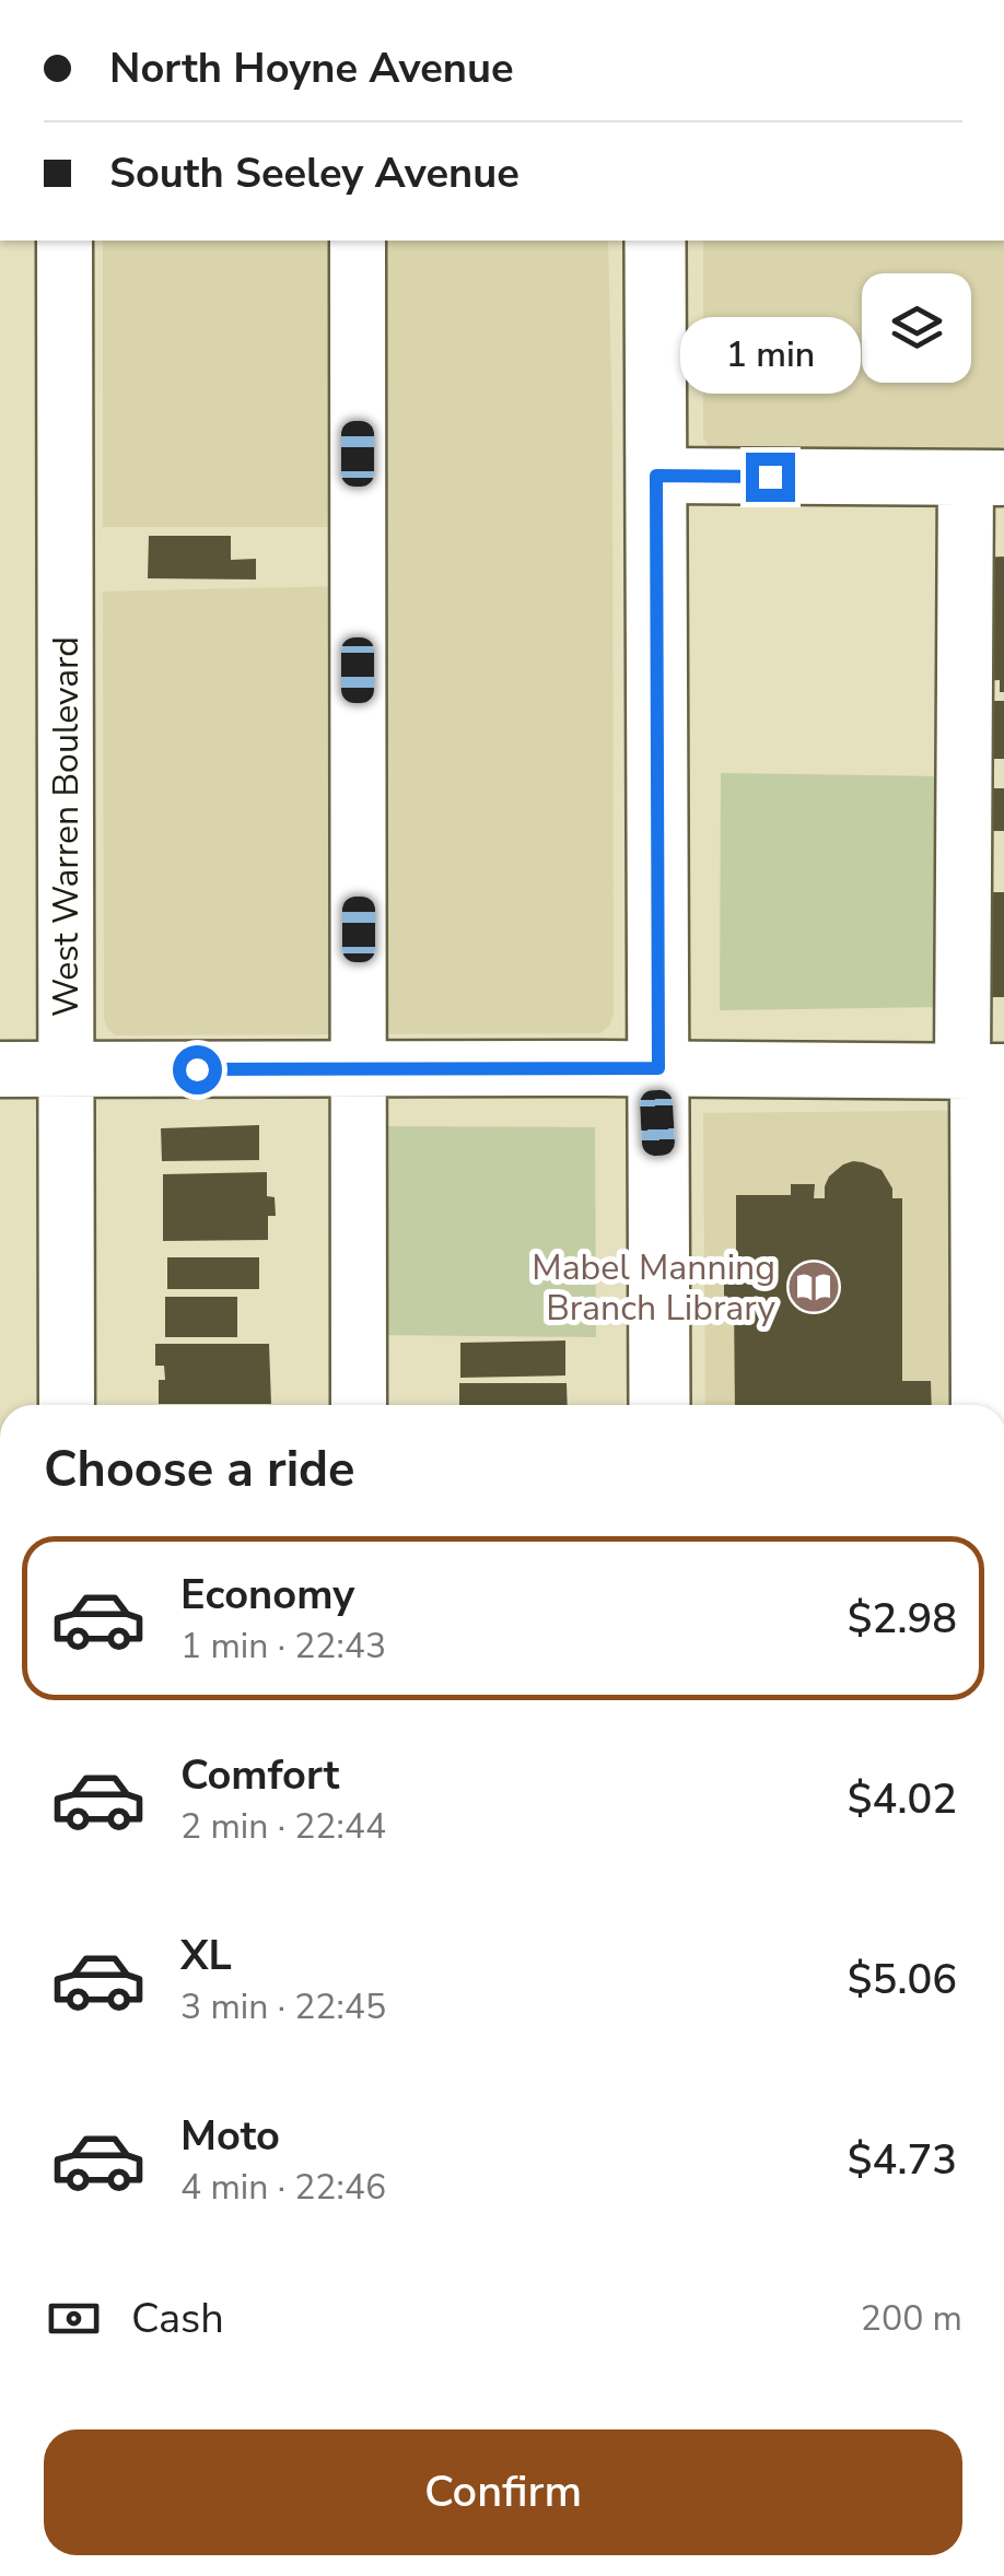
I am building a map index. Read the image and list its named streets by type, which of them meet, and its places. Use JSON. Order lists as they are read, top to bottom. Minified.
{"streets":{"street":["West Warren Boulevard"]},"places":{"library":["Mabel Manning Branch Library"]},"page":{"banner":["North Hoyne Avenue","South Seeley Avenue"],"bubble":"1 min","heading":"Choose a ride","list":[{"name":"Economy","note":"1 min · 22:43","value":"$2.98"},{"name":"Comfort","note":"2 min · 22:44","value":"$4.02"},{"name":"XL","note":"3 min · 22:45","value":"$5.06"},{"name":"Moto","note":"4 min · 22:46","value":"$4.73"}],"pay":["Cash","200 m"],"buttons":"Confirm"}}
